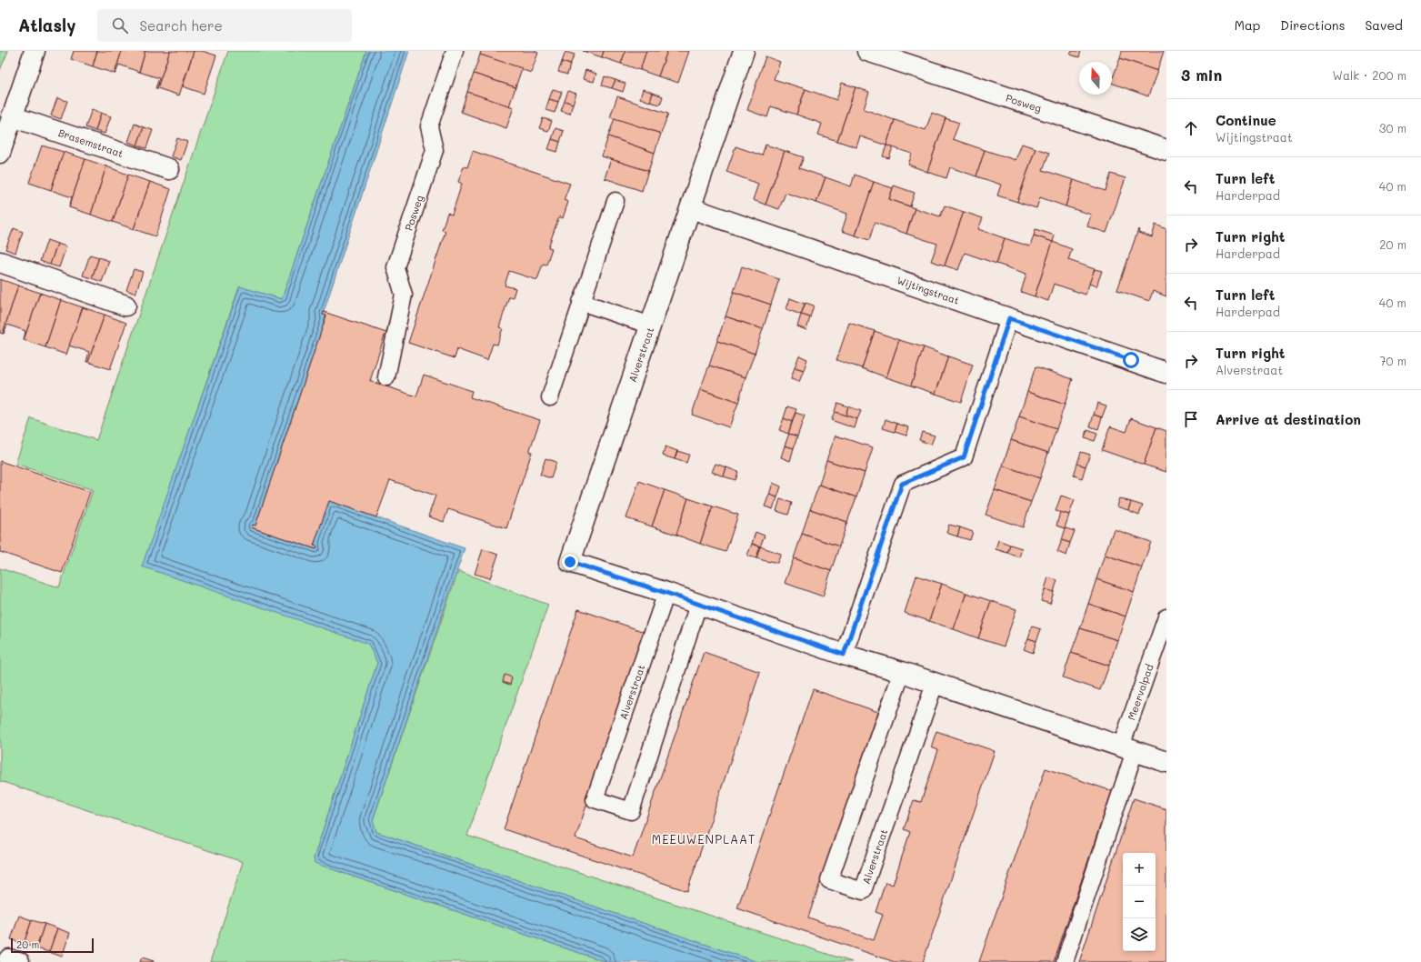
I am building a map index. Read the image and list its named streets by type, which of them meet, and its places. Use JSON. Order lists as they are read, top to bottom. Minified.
{"streets":{"street":["Posweg","Brasemstraat","Wijtingstraat","Alverstraat"],"lane":["Meervalpad"]},"crossings":[["Wijtingstraat","Alverstraat"],["Alverstraat","Meervalpad"]],"districts":["MEEUWENPLAAT"],"scale_bar":"20 m","north":"top","page":{"header":"Atlasly","search":"Search here","nav":["Map","Directions","Saved"],"heading":["3 min","Walk · 200 m"],"list":[["Continue","Wijtingstraat","30 m"],["Turn left","Harderpad","40 m"],["Turn right","Harderpad","20 m"],["Turn left","Harderpad","40 m"],["Turn right","Alverstraat","70 m"],"Arrive at destination"],"map_buttons":["+","−"],"scale":"20 m"}}
